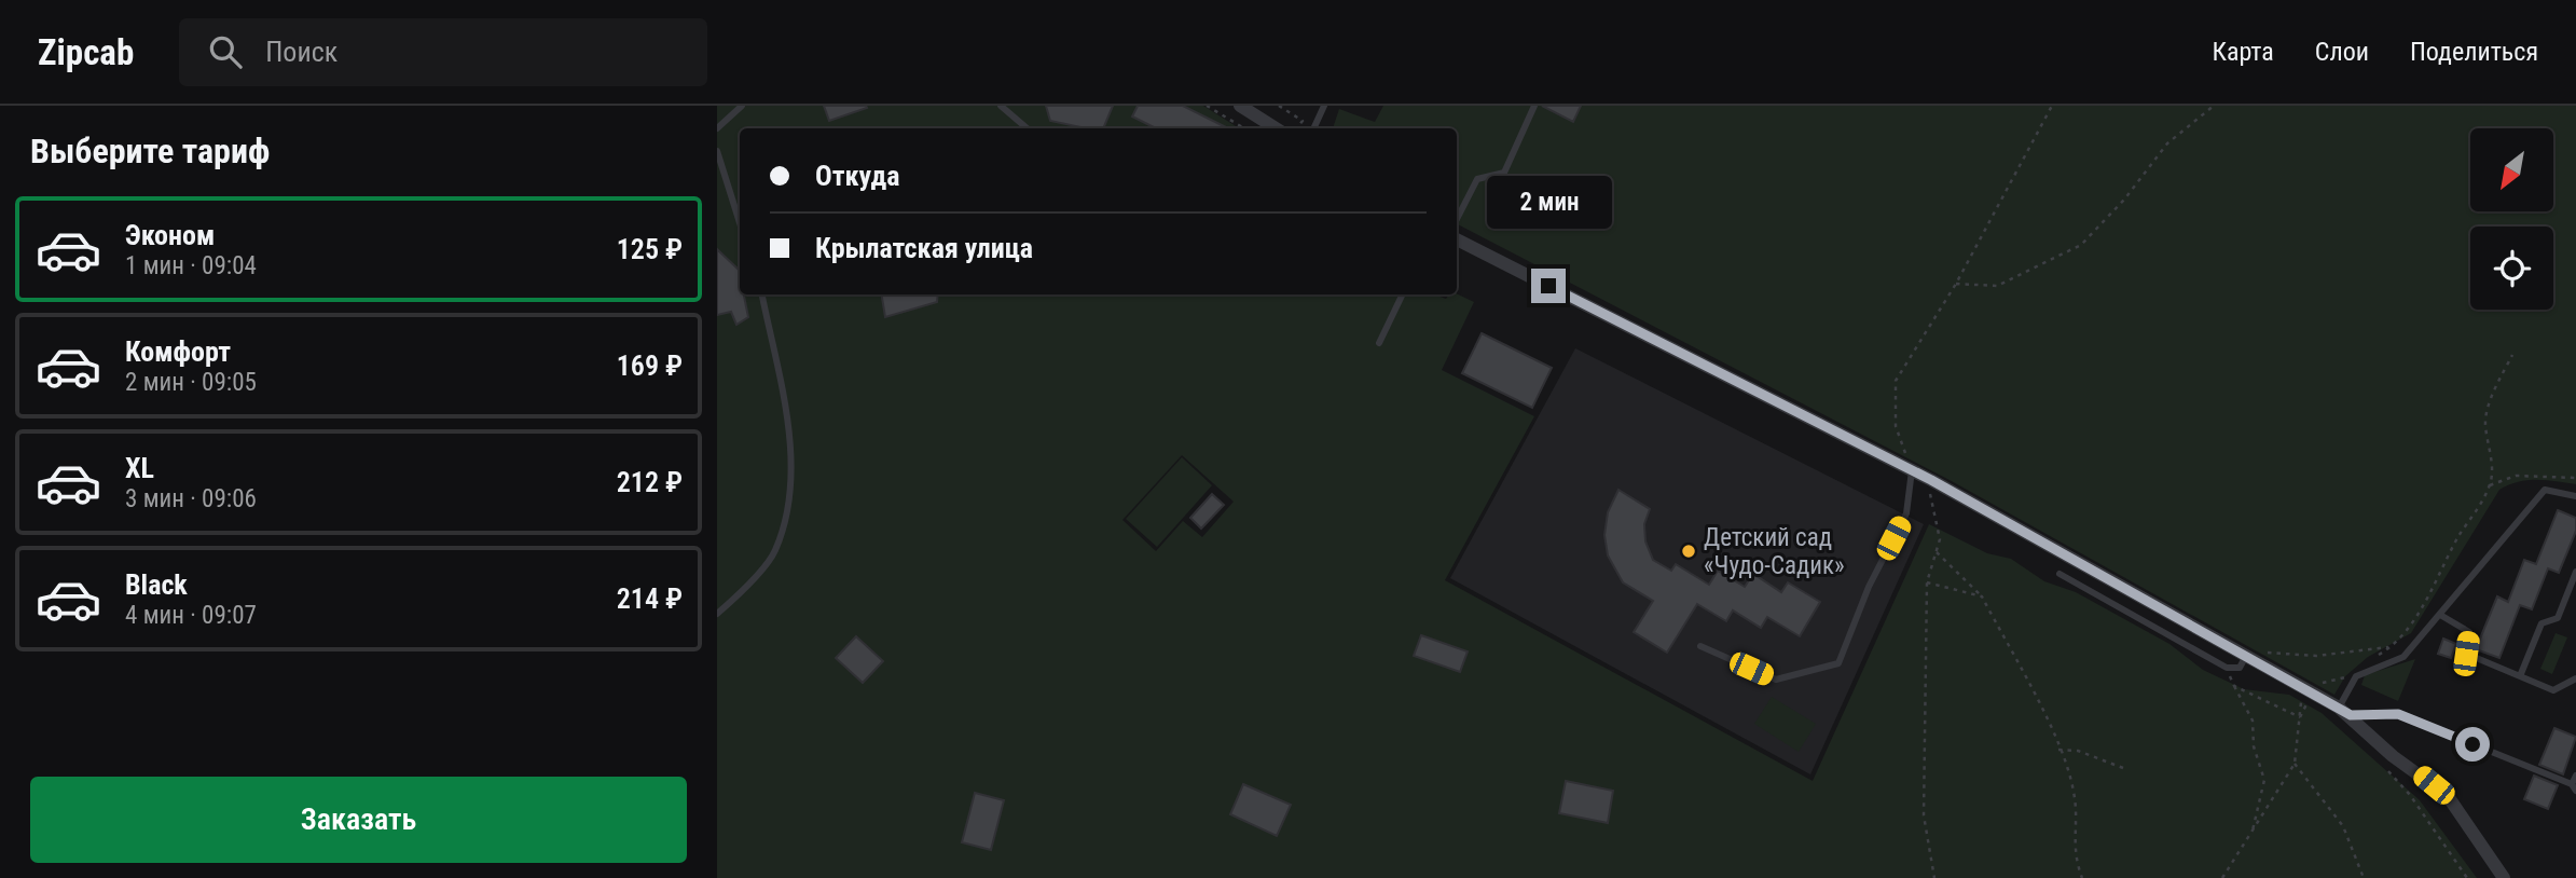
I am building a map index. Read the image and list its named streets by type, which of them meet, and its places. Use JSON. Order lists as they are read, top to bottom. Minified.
{"places":["Детский сад «Чудо-Садик»"],"north":"bottom left","page":{"header":"Zipcab","search":"Поиск","nav":["Карта","Слои","Поделиться"],"heading":"Выберите тариф","banner":["Откуда","Крылатская улица"],"bubble":"2 мин","list":[{"name":"Эконом","note":"1 мин · 09:04","value":"125 ₽"},{"name":"Комфорт","note":"2 мин · 09:05","value":"169 ₽"},{"name":"XL","note":"3 мин · 09:06","value":"212 ₽"},{"name":"Black","note":"4 мин · 09:07","value":"214 ₽"}],"buttons":"Заказать"}}
